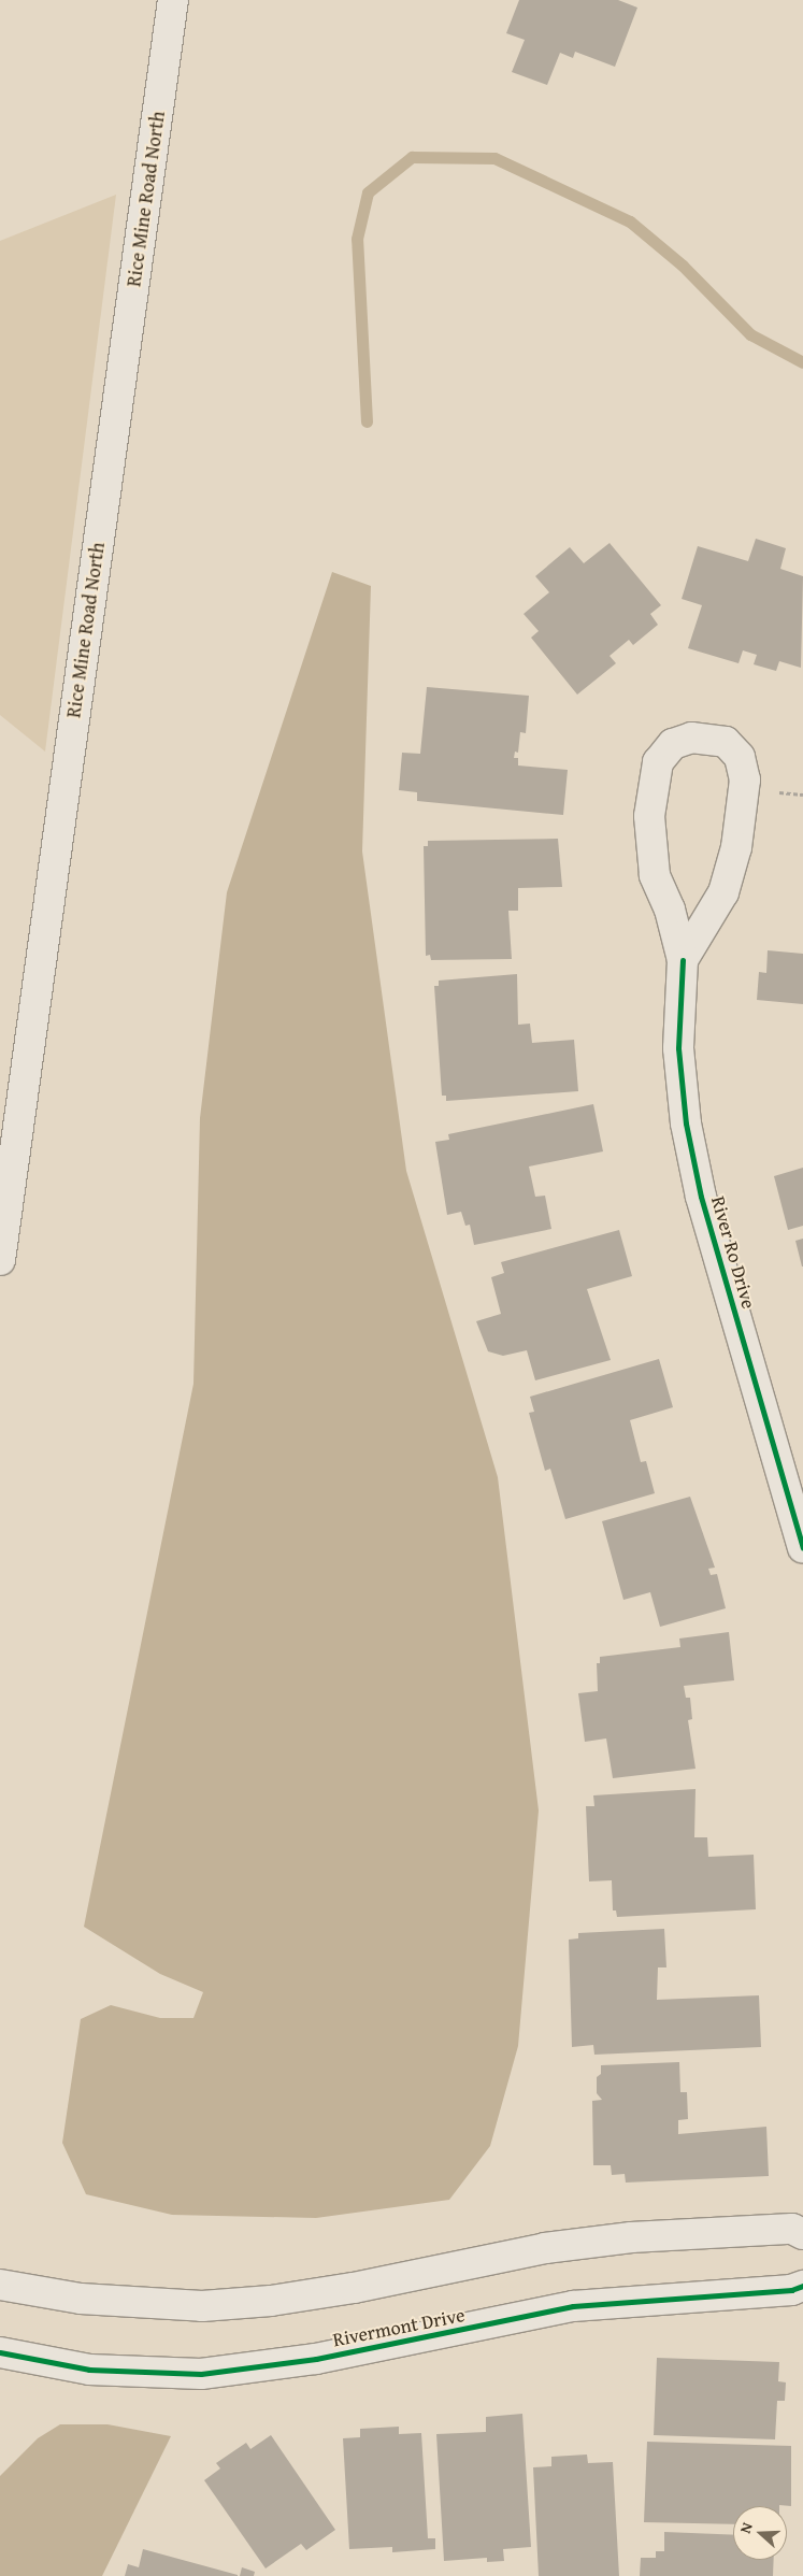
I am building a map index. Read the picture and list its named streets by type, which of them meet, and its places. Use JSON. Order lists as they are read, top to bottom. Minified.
{"streets":{"street":["Rice Mine Road North","River Ro Drive","Rivermont Drive"]},"north":"left"}
